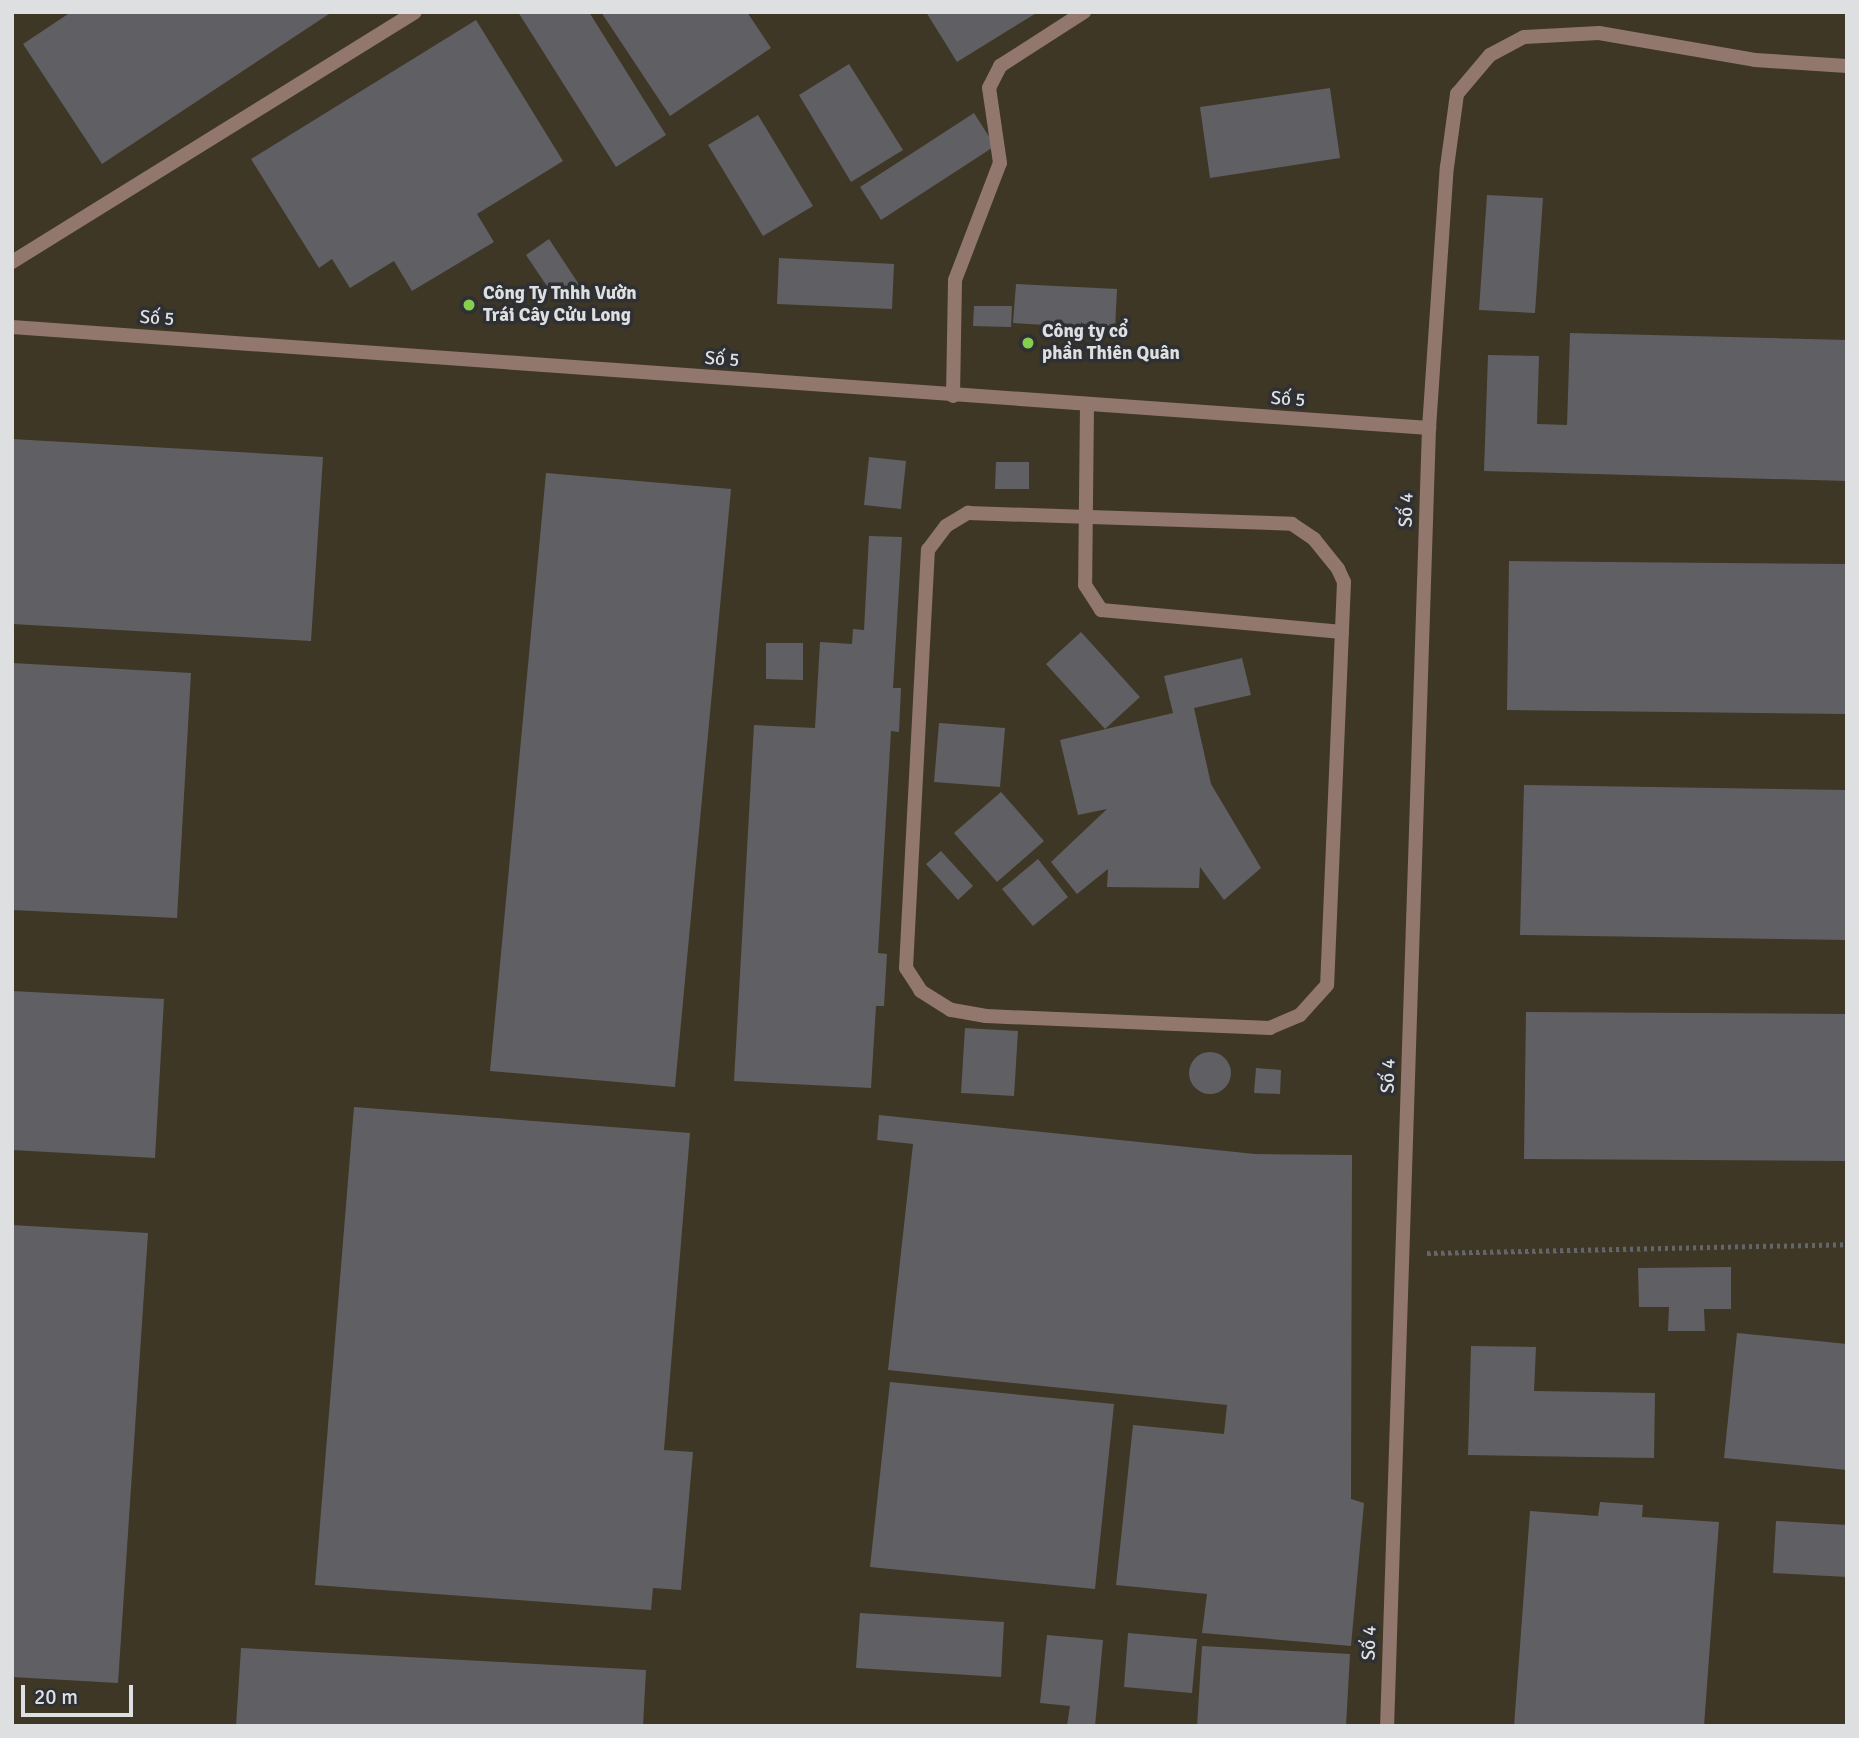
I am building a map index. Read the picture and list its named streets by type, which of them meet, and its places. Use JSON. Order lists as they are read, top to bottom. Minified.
{"streets":{"street":["Số 5","Số 4"]},"crossings":[["Số 5","Số 4"]],"places":["Công Ty Tnhh Vườn Trái Cây Cửu Long","Công ty cổ phần Thiên Quân"],"scale_bar":"20 m"}
